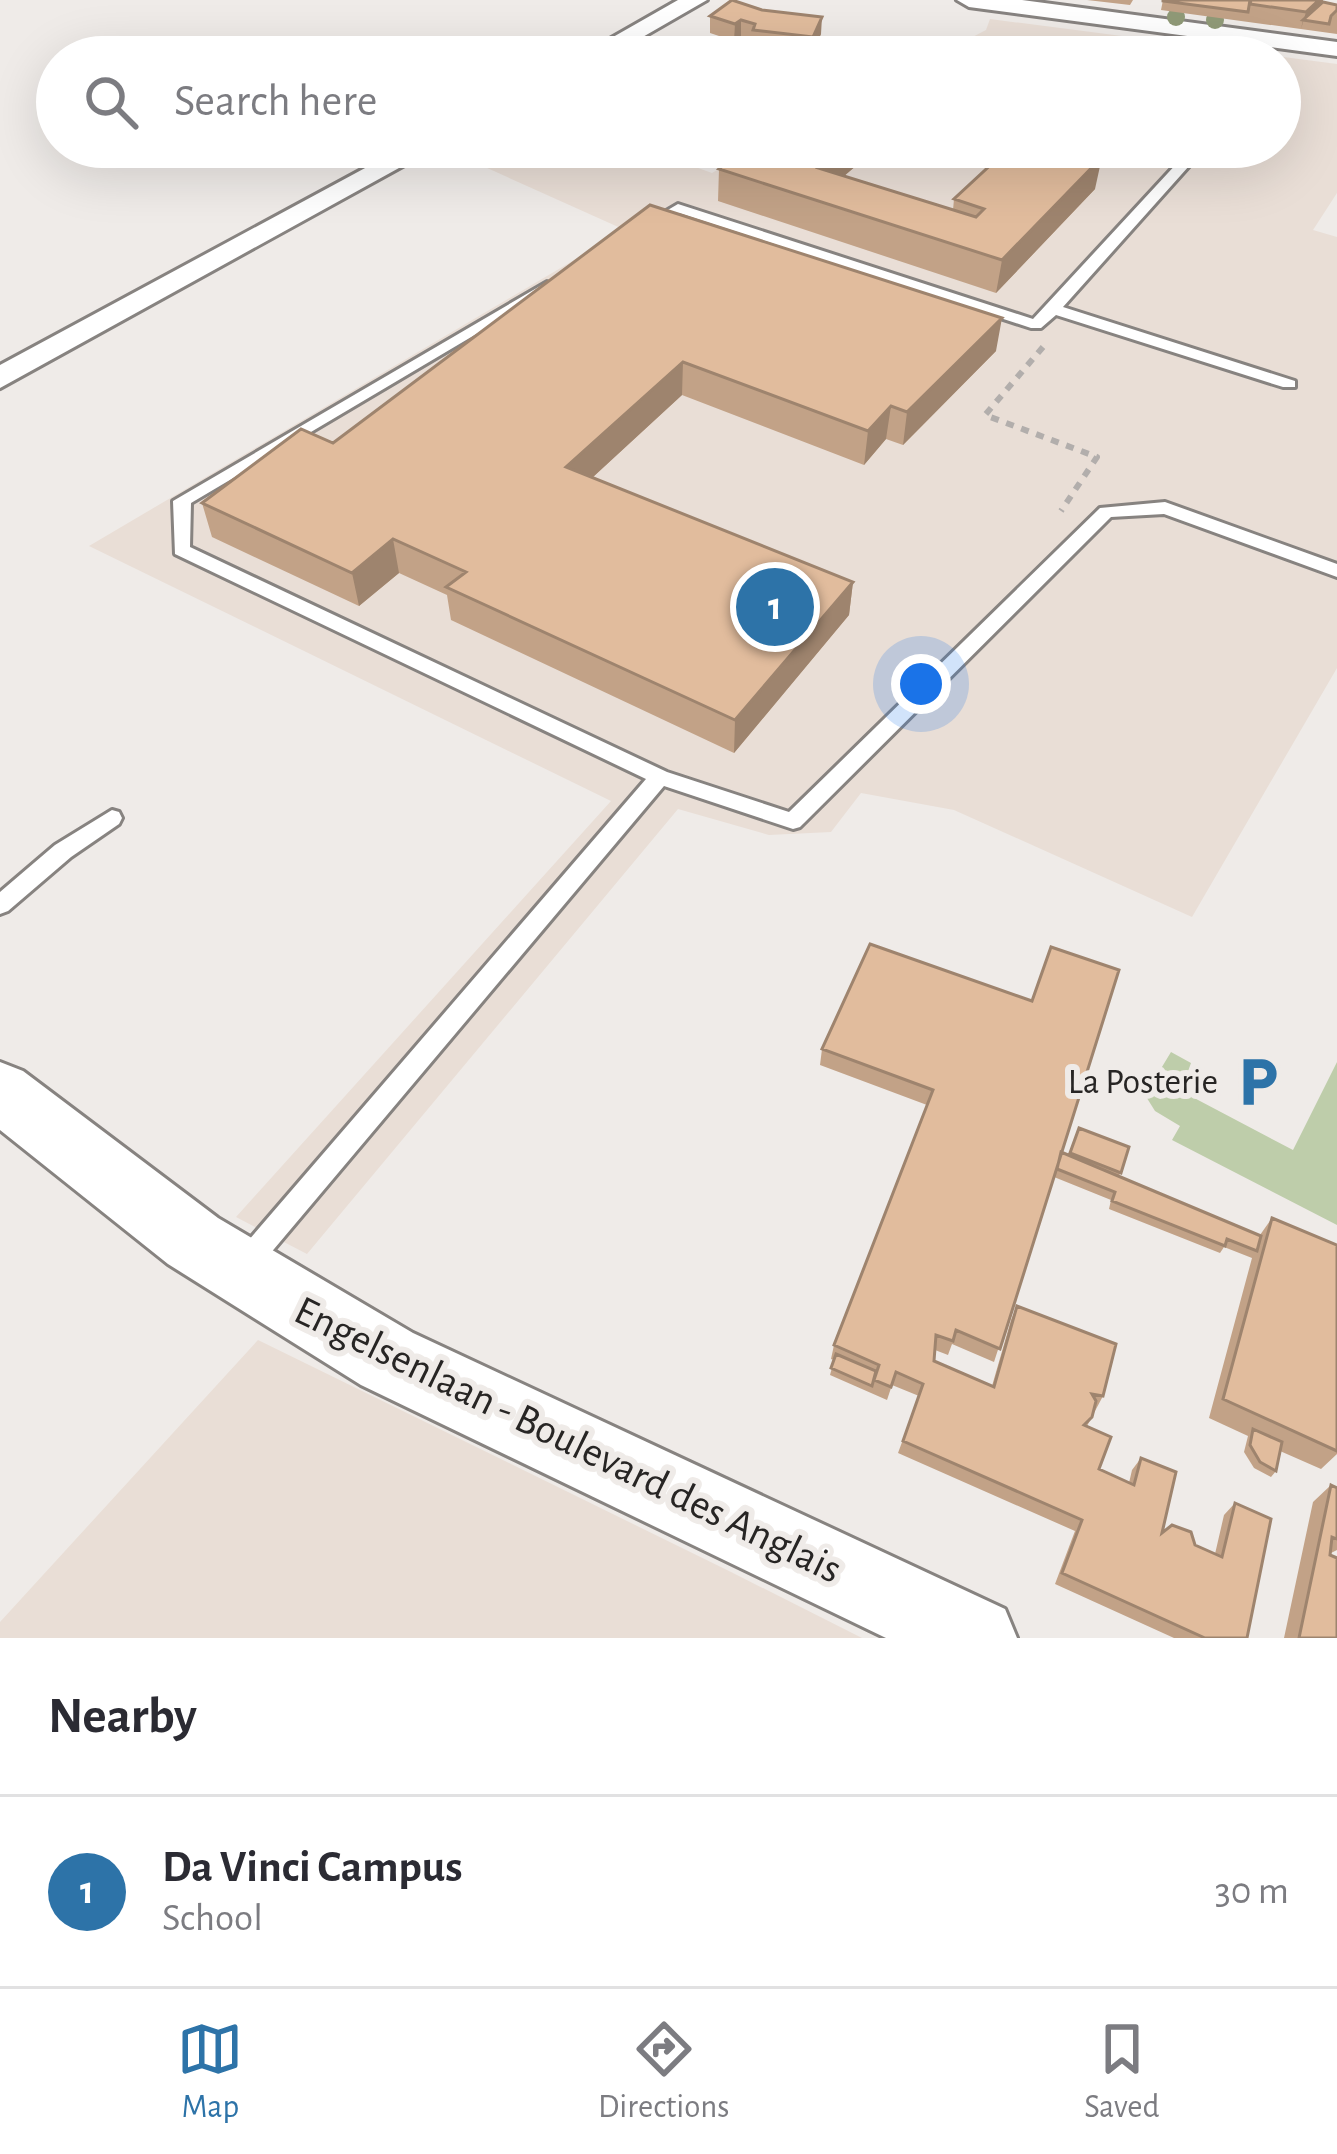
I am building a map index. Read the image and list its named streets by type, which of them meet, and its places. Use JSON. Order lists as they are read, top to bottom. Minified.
{"streets":{"street":["Engelsenlaan - Boulevard des Anglais"]},"places":{"parking":["La Posterie"]},"page":{"search":"Search here","pins":"1","heading":"Nearby","list":[{"mark":"1","name":"Da Vinci Campus","note":"School","value":"30 m"}],"nav":["Map","Directions","Saved"]}}
